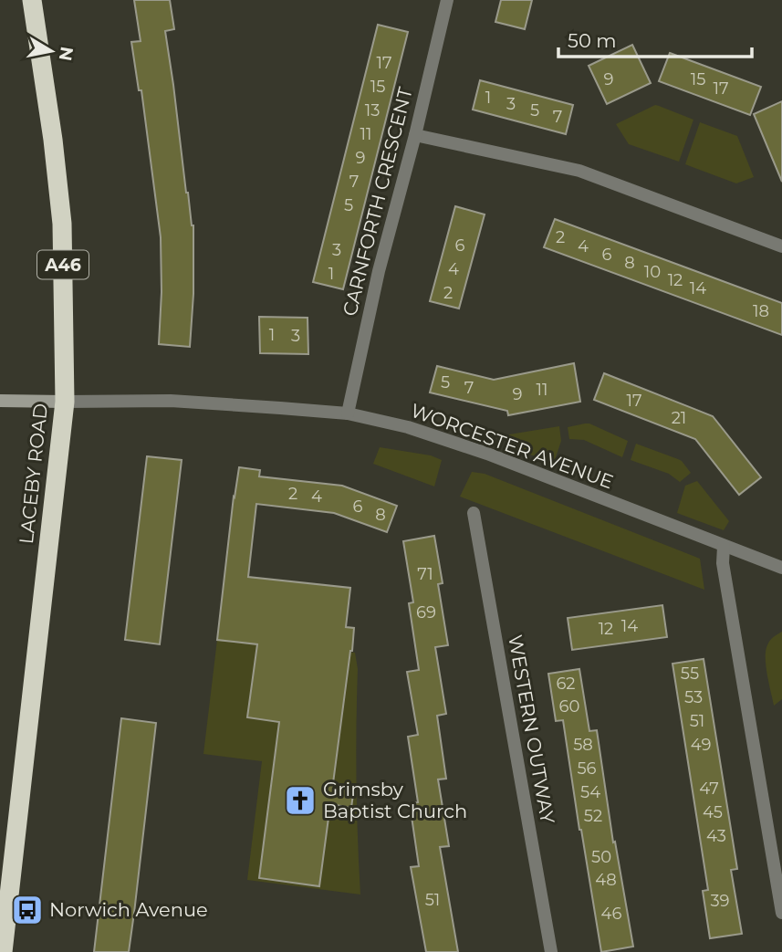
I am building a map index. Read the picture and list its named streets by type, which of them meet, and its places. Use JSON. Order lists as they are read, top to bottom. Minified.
{"streets":{"highway":["A46","LACEBY ROAD"],"street":["CARNFORTH CRESCENT","WORCESTER AVENUE","WESTERN OUTWAY"]},"crossings":[["CARNFORTH CRESCENT","WORCESTER AVENUE"],["WORCESTER AVENUE","LACEBY ROAD"]],"places":{"church":["Grimsby Baptist Church"],"bus stop":["Norwich Avenue"]},"house_numbers":["17","9","15","15","17","1","3","13","5","7","11","9","7","5","2","6","4","3","6","8","4","10","1","12","14","2","18","1","3","5","7","11","9","17","21","2","4","6","8","71","69","14","12","55","62","53","60","51","58","49","56","47","54","45","52","43","50","48","51","39","46"],"scale_bar":"50 m","north":"right"}
